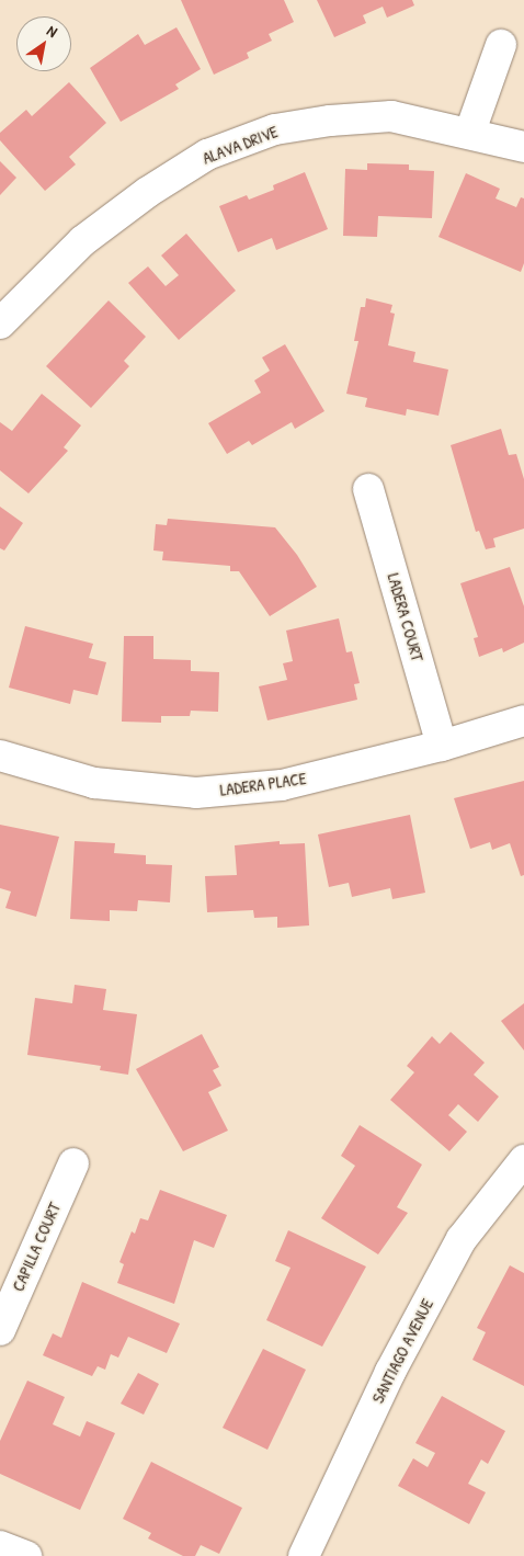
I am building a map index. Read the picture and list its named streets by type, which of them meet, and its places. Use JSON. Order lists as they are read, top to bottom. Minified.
{"streets":{"street":["ALAVA DRIVE","LADERA COURT","LADERA PLACE","CAPILLA COURT","SANTIAGO AVENUE"]},"crossings":[["LADERA COURT","LADERA PLACE"]],"north":"top right"}
